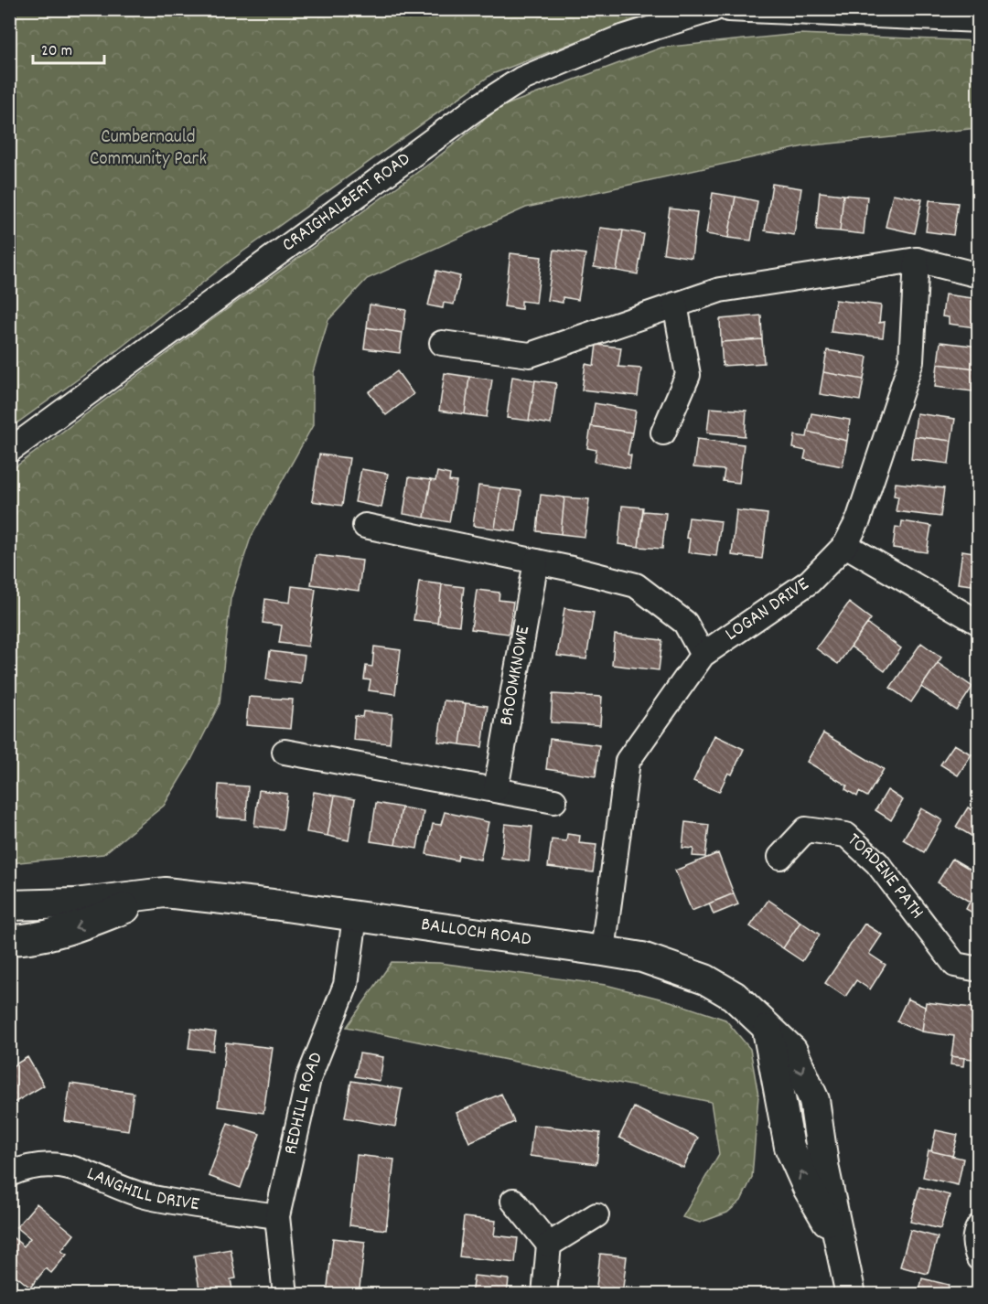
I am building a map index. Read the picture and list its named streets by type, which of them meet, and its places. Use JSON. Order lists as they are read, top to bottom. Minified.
{"streets":{"street":["CRAIGHALBERT ROAD","LOGAN DRIVE","BROOMKNOWE","TORDENE PATH","BALLOCH ROAD","REDHILL ROAD","LANGHILL DRIVE"]},"crossings":[["LOGAN DRIVE","BALLOCH ROAD"],["BALLOCH ROAD","REDHILL ROAD"],["REDHILL ROAD","LANGHILL DRIVE"]],"parks":["Cumbernauld Community Park"],"scale_bar":"20 m"}
